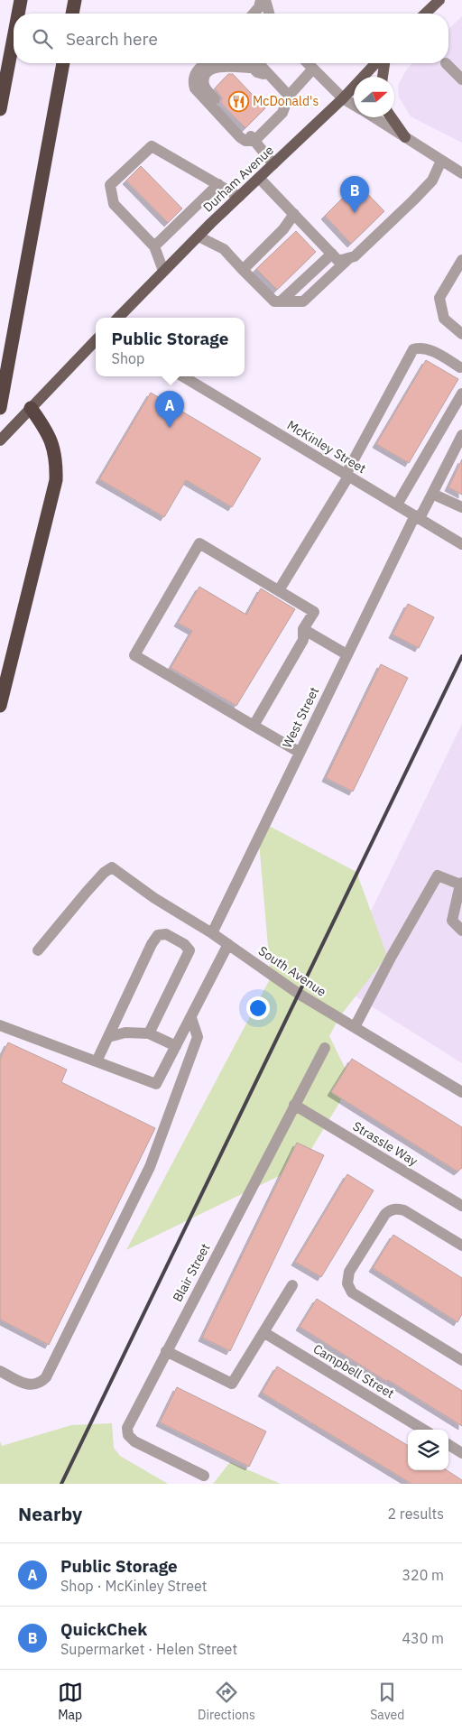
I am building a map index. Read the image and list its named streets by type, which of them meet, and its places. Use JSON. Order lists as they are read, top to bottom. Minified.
{"streets":{"main road":["Durham Avenue"],"street":["McKinley Street","West Street","South Avenue","Strassle Way","Blair Street","Campbell Street"]},"crossings":[["McKinley Street","West Street"],["West Street","South Avenue"],["Strassle Way","Blair Street"]],"places":{"restaurant":["McDonald's"]},"north":"right","page":{"search":"Search here","pins":["B","A"],"popup":["Public Storage","Shop"],"heading":["Nearby","2 results"],"list":[{"mark":"A","name":"Public Storage","note":"Shop · McKinley Street","value":"320 m"},{"mark":"B","name":"QuickChek","note":"Supermarket · Helen Street","value":"430 m"}],"nav":["Map","Directions","Saved"]}}
